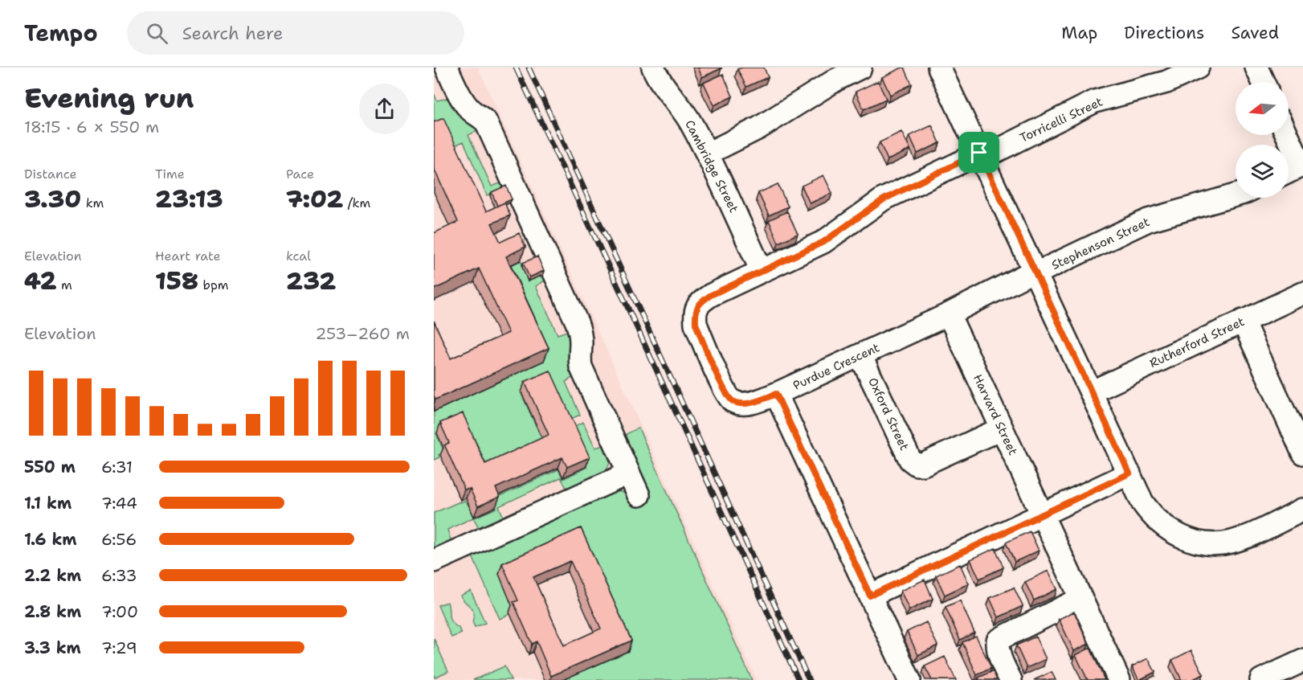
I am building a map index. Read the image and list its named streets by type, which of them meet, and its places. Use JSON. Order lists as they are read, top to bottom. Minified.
{"streets":{"street":["Torricelli Street","Cambridge Street","Stephenson Street","Rutherford Street","Purdue Crescent","Oxford Street","Harvard Street"]},"crossings":[["Torricelli Street","Purdue Crescent"],["Cambridge Street","Purdue Crescent"],["Stephenson Street","Purdue Crescent"],["Purdue Crescent","Oxford Street"],["Purdue Crescent","Harvard Street"],["Oxford Street","Harvard Street"]],"north":"left","page":{"header":"Tempo","search":"Search here","nav":["Map","Directions","Saved"],"heading":["Evening run","18:15 · 6 × 550 m"],"stats":[["Distance","3.30 km"],["Time","23:13"],["Pace","7:02 /km"],["Elevation","42 m"],["Heart rate","158 bpm"],["kcal","232"]],"chart":["Elevation","253–260 m"],"list":[{"name":"550 m","note":"6:31"},{"name":"1.1 km","note":"7:44"},{"name":"1.6 km","note":"6:56"},{"name":"2.2 km","note":"6:33"},{"name":"2.8 km","note":"7:00"},{"name":"3.3 km","note":"7:29"}]}}
